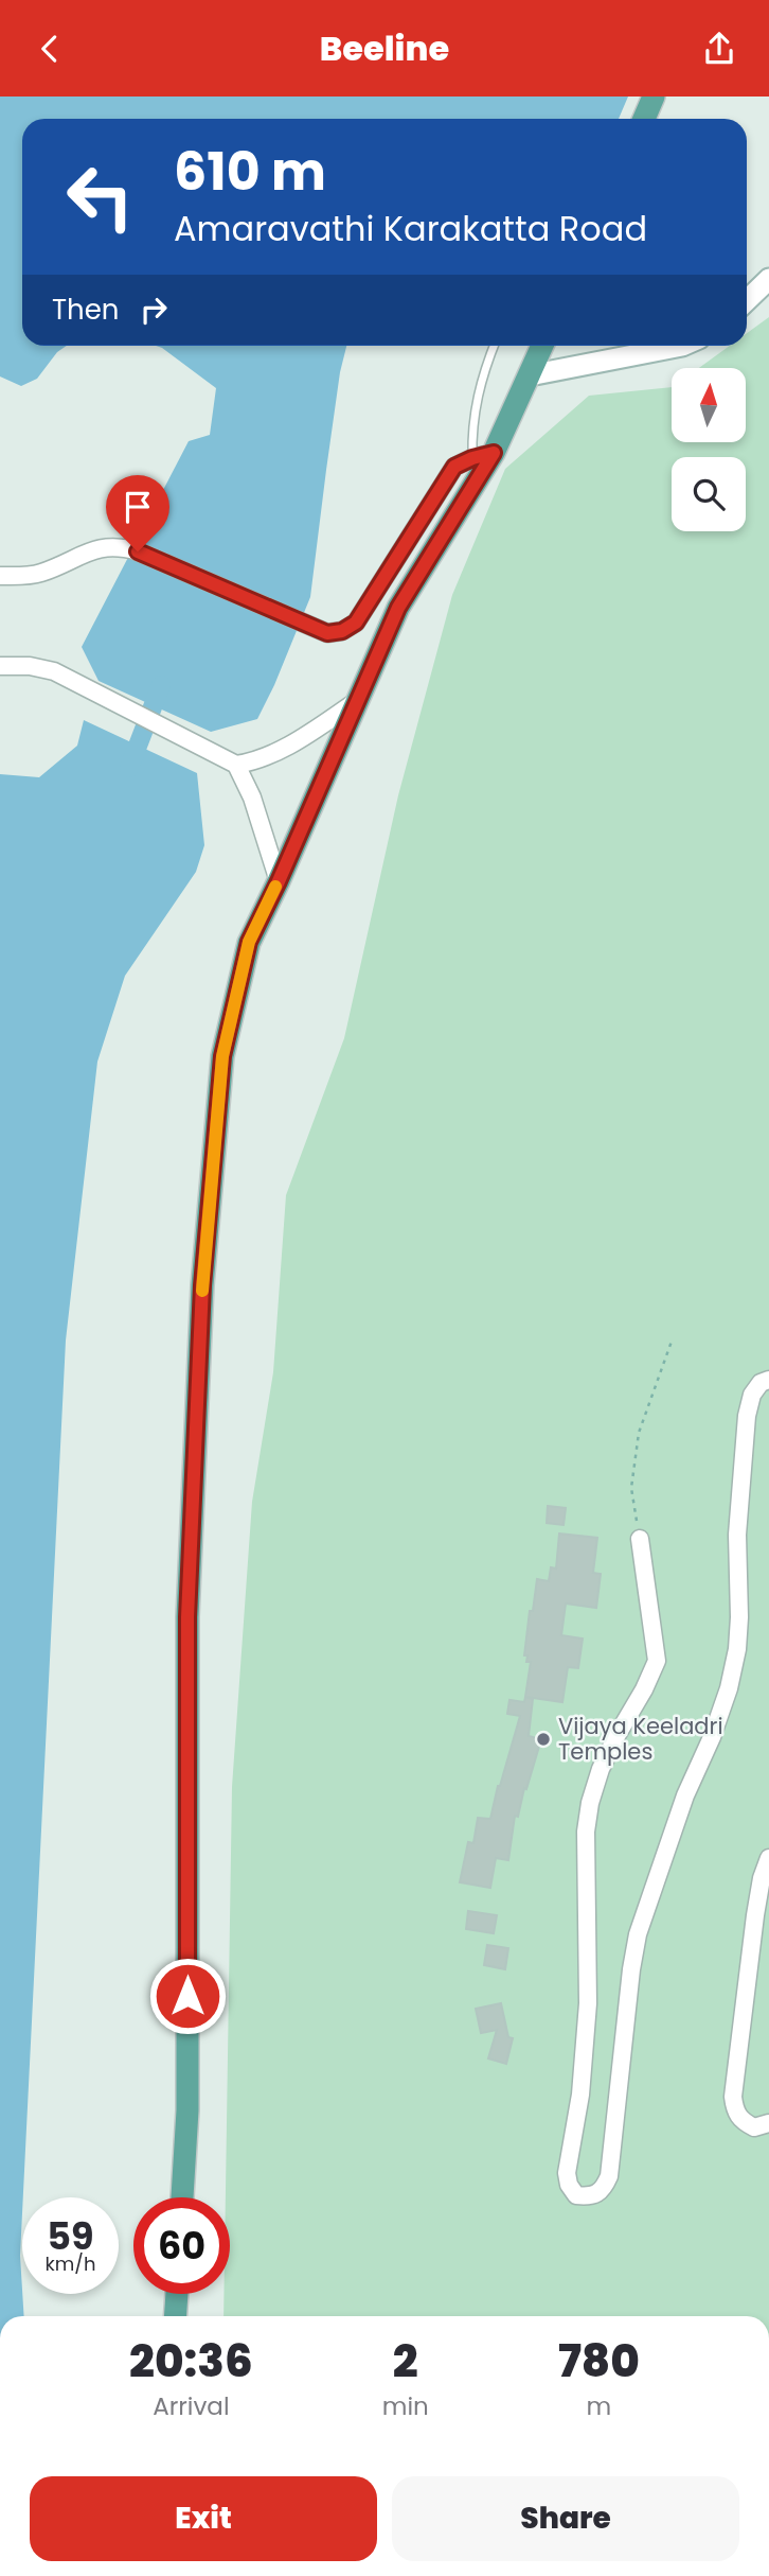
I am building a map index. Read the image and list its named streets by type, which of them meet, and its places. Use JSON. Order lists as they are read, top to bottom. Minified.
{"places":["Vijaya Keeladri Temples"],"north":"top","page":{"header":"Beeline","turn":["610 m","Amaravathi Karakatta Road"],"then":"Then","speed":"59 km/h","limit":"60","eta":["20:36","Arrival","2","min","780","m"],"buttons":["Exit","Share"]}}
